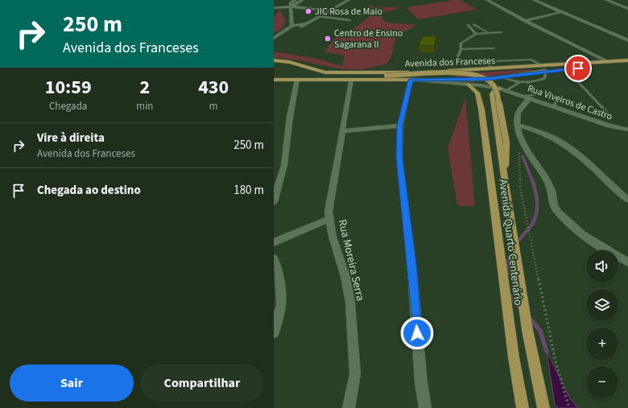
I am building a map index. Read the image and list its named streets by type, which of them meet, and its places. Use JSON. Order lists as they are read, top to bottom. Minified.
{"streets":{"main road":["Avenida dos Franceses","Avenida Quarto Centenário"],"street":["Rua Viveiros de Castro","Rua Moreira Serra"]},"crossings":[["Avenida dos Franceses","Rua Viveiros de Castro"],["Avenida dos Franceses","Rua Moreira Serra"],["Rua Viveiros de Castro","Avenida Quarto Centenário"]],"places":["JIC Rosa de Maio","Centro de Ensino Sagarana II"],"page":{"turn":["250 m","Avenida dos Franceses"],"eta":["10:59","Chegada","2","min","430","m"],"list":[{"name":"Vire à direita","note":"Avenida dos Franceses","value":"250 m"},{"name":"Chegada ao destino","value":"180 m"}],"map_buttons":["+","−"],"buttons":["Sair","Compartilhar"]}}
